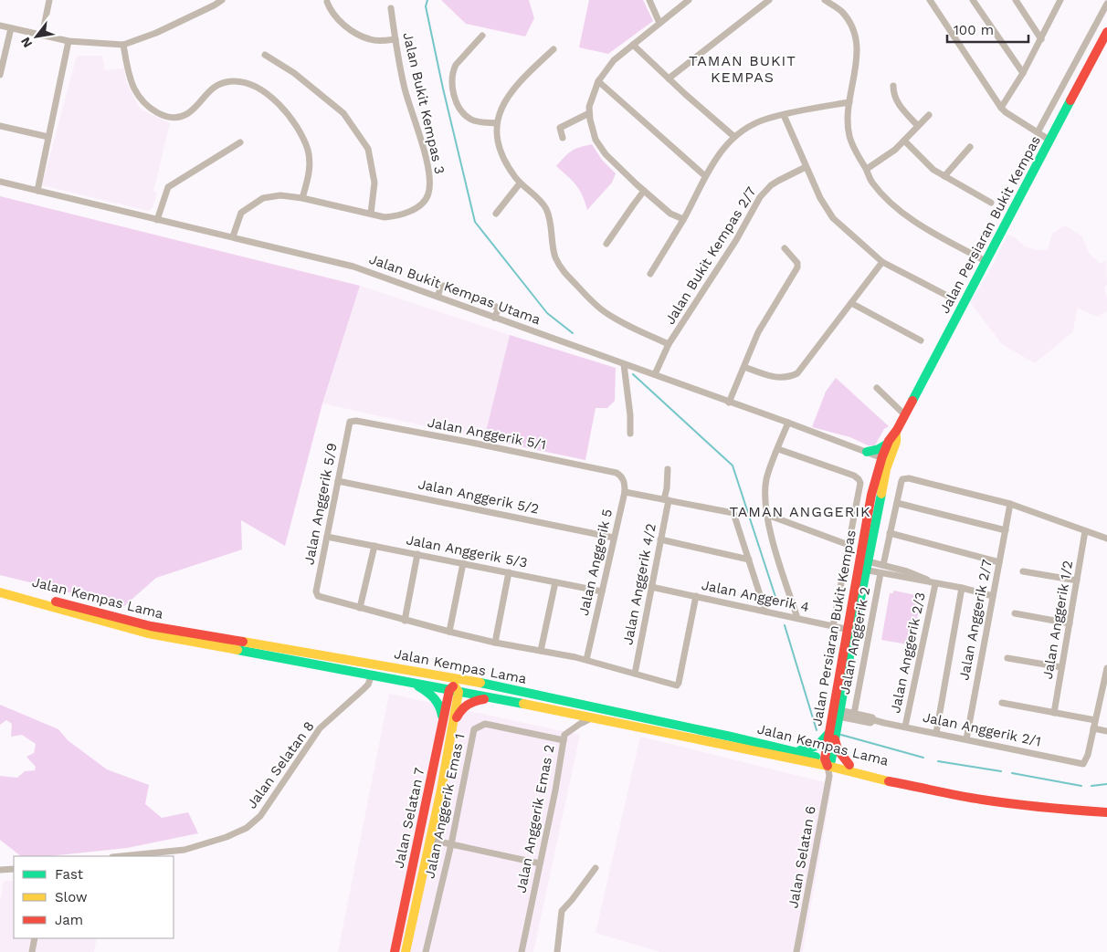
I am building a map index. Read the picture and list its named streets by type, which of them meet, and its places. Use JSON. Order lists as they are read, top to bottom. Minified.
{"streets":{"main road":["Jalan Persiaran Bukit Kempas","Jalan Kempas Lama","Jalan Selatan 7"],"street":["Jalan Bukit Kempas 3","Jalan Bukit Kempas 2/7","Jalan Bukit Kempas Utama","Jalan Anggerik 5/1","Jalan Anggerik 5/2","Jalan Anggerik 5/9","Jalan Anggerik 5/3","Jalan Anggerik 5","Jalan Anggerik 4/2","Jalan Anggerik 4","Jalan Anggerik 2/7","Jalan Anggerik 1/2","Jalan Anggerik 2","Jalan Anggerik 2/3","Jalan Anggerik 2/1","Jalan Selatan 8","Jalan Anggerik Emas 1","Jalan Anggerik Emas 2","Jalan Selatan 6"]},"crossings":[["Jalan Bukit Kempas 3","Jalan Bukit Kempas Utama"],["Jalan Persiaran Bukit Kempas","Jalan Bukit Kempas Utama"],["Jalan Persiaran Bukit Kempas","Jalan Anggerik 4"],["Jalan Persiaran Bukit Kempas","Jalan Kempas Lama"],["Jalan Persiaran Bukit Kempas","Jalan Anggerik 2/1"],["Jalan Persiaran Bukit Kempas","Jalan Selatan 6"],["Jalan Bukit Kempas 2/7","Jalan Bukit Kempas Utama"],["Jalan Anggerik 5/1","Jalan Anggerik 5/9"],["Jalan Anggerik 5/1","Jalan Anggerik 5"],["Jalan Anggerik 5/2","Jalan Anggerik 5/9"],["Jalan Anggerik 5/2","Jalan Anggerik 5"],["Jalan Anggerik 5/9","Jalan Anggerik 5/3"],["Jalan Anggerik 5/3","Jalan Anggerik 5"],["Jalan Anggerik 4/2","Jalan Anggerik 4"],["Jalan Kempas Lama","Jalan Selatan 8"],["Jalan Kempas Lama","Jalan Selatan 7"],["Jalan Kempas Lama","Jalan Anggerik Emas 2"],["Jalan Kempas Lama","Jalan Selatan 6"],["Jalan Anggerik 2/7","Jalan Anggerik 2/1"],["Jalan Anggerik 2","Jalan Anggerik 2/1"],["Jalan Anggerik 2/3","Jalan Anggerik 2/1"],["Jalan Anggerik Emas 1","Jalan Anggerik Emas 2"]],"districts":["TAMAN BUKIT KEMPAS","TAMAN ANGGERIK"],"legend":["Fast","Slow","Jam"],"scale_bar":"100 m","north":"bottom left"}
